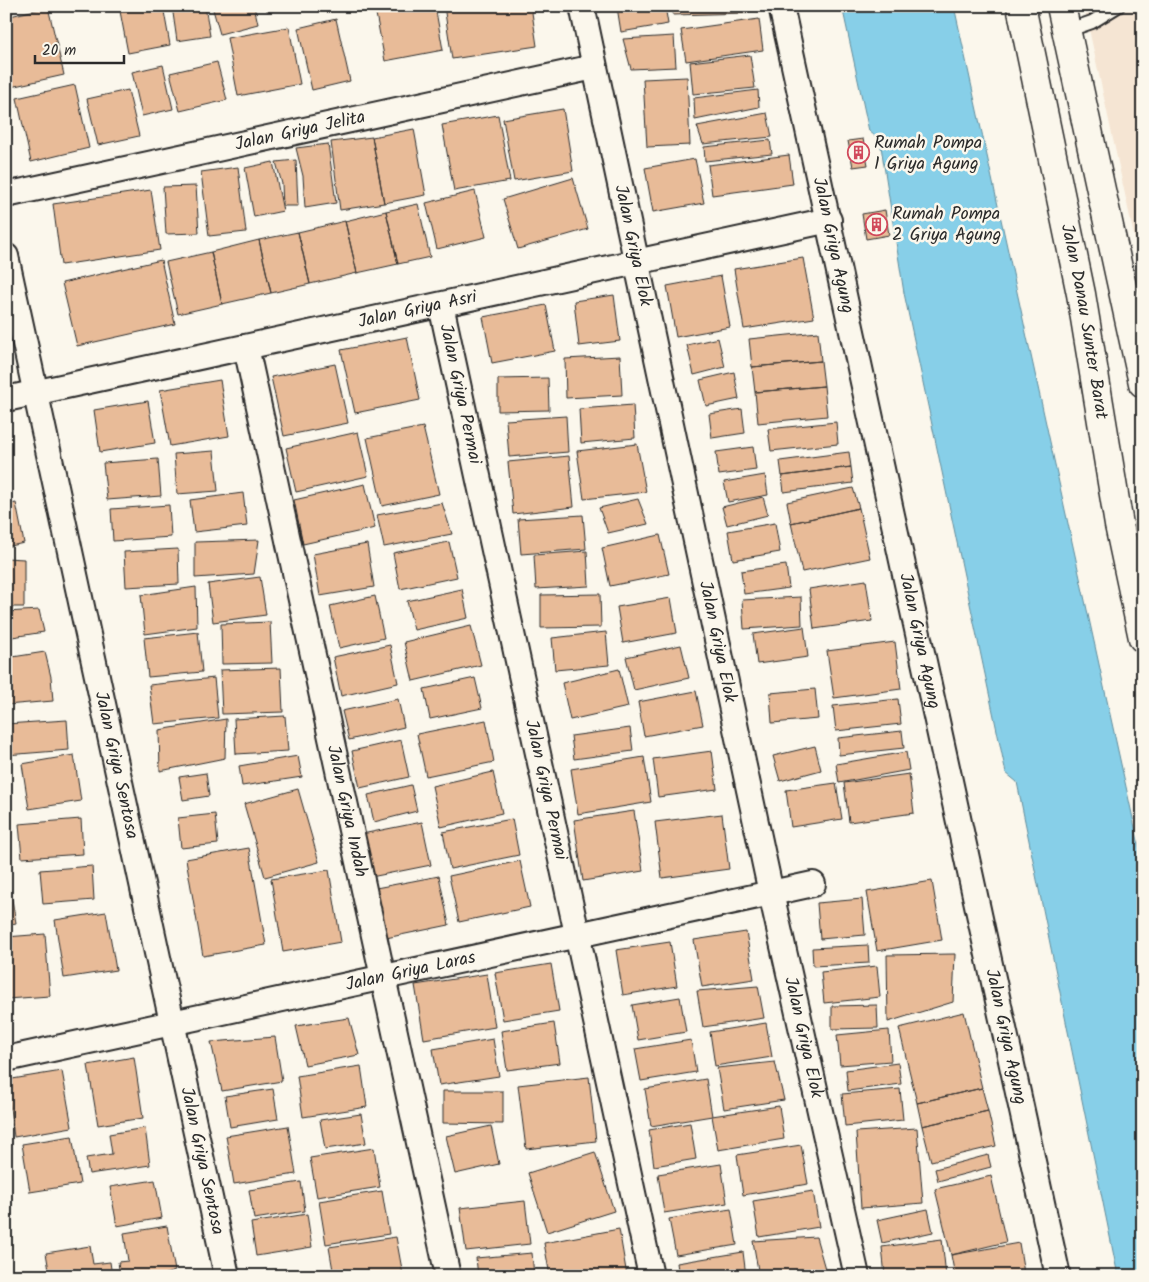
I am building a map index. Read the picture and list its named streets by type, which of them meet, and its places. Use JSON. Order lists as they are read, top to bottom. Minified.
{"streets":{"main road":["Jalan Danau Sunter Barat"],"street":["Jalan Griya Jelita","Jalan Griya Elok","Jalan Griya Agung","Jalan Griya Asri","Jalan Griya Permai","Jalan Griya Sentosa","Jalan Griya Indah","Jalan Griya Laras"]},"crossings":[["Jalan Griya Jelita","Jalan Griya Elok"],["Jalan Griya Elok","Jalan Griya Asri"],["Jalan Griya Elok","Jalan Griya Laras"],["Jalan Griya Agung","Jalan Griya Asri"],["Jalan Griya Asri","Jalan Griya Permai"],["Jalan Griya Asri","Jalan Griya Sentosa"],["Jalan Griya Asri","Jalan Griya Indah"],["Jalan Griya Permai","Jalan Griya Laras"],["Jalan Griya Sentosa","Jalan Griya Laras"],["Jalan Griya Indah","Jalan Griya Laras"]],"places":{"building":["Rumah Pompa 1 Griya Agung","Rumah Pompa 2 Griya Agung"]},"scale_bar":"20 m"}
